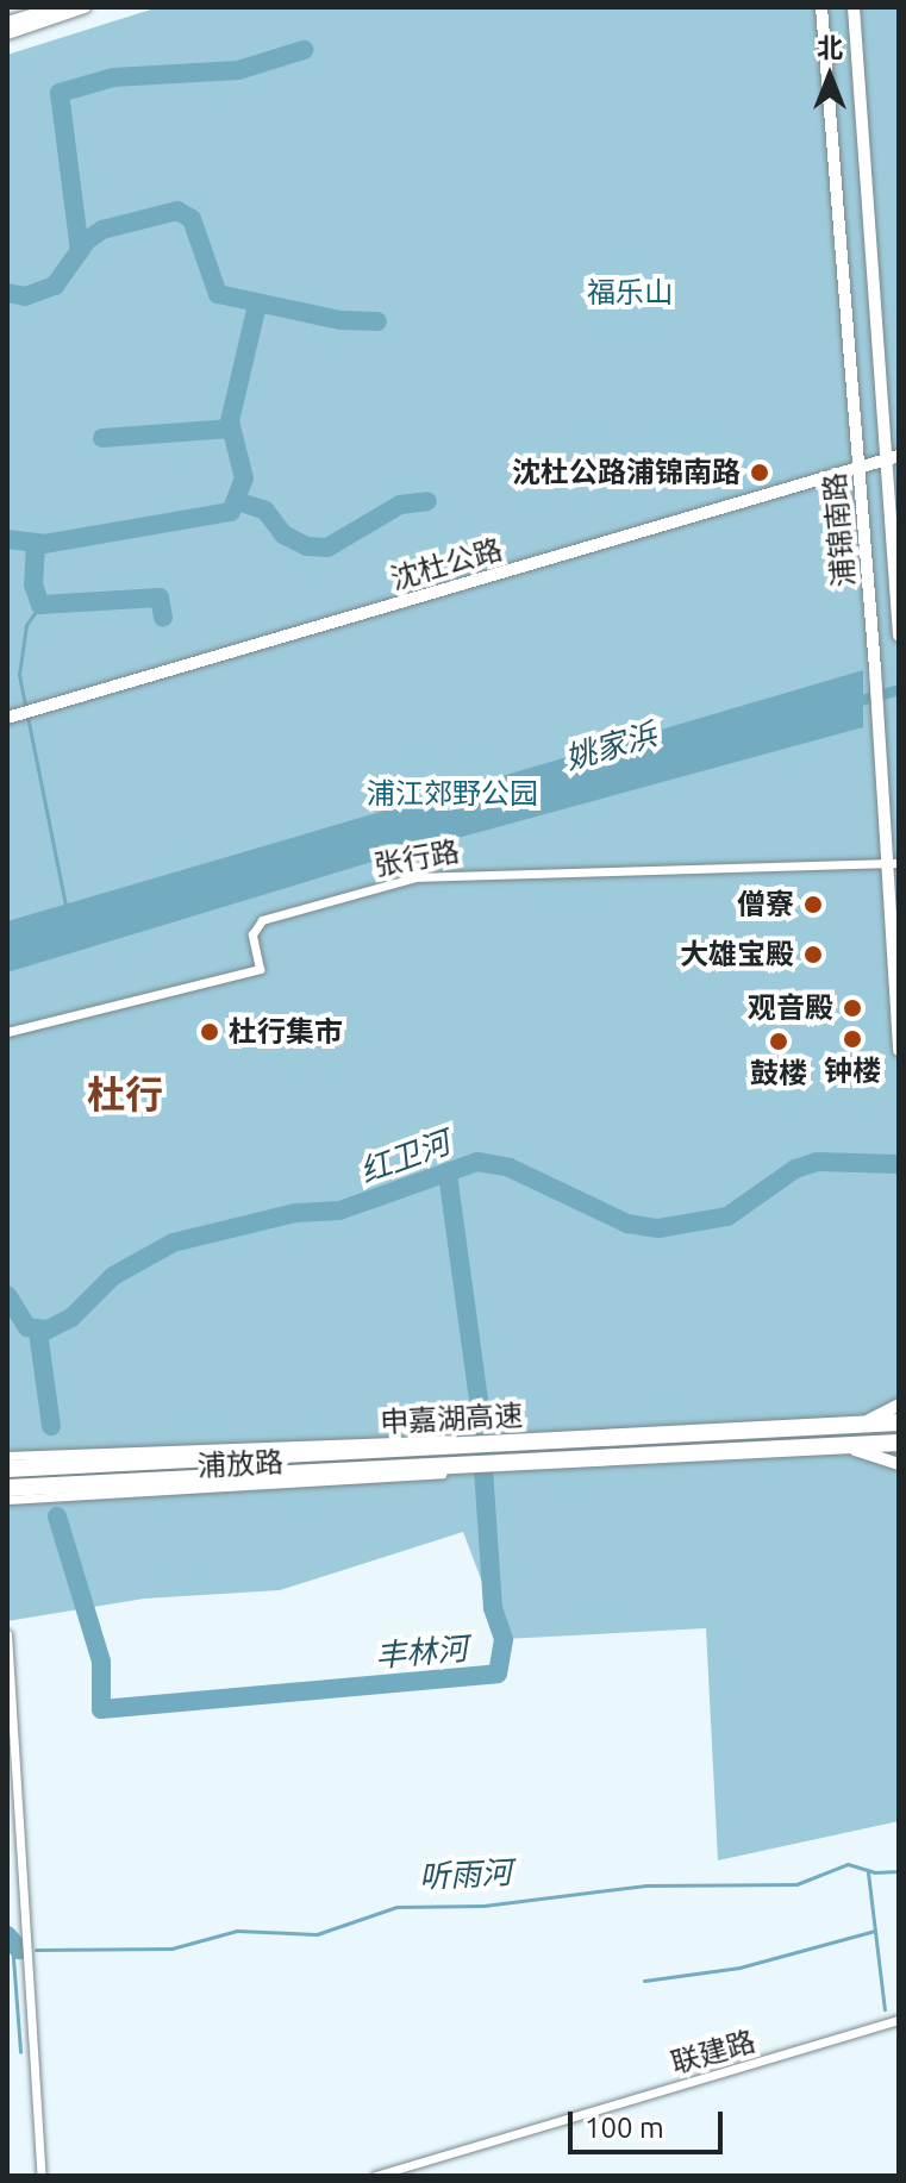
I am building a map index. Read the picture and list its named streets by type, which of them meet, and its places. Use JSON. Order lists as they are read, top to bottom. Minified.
{"streets":{"highway":["申嘉湖高速"],"main road":["浦锦南路","沈杜公路"],"street":["张行路","浦放路","联建路"]},"crossings":[["浦锦南路","沈杜公路"],["浦锦南路","张行路"]],"districts":["杜行"],"water":["姚家浜","红卫河","丰林河","听雨河"],"parks":["福乐山","浦江郊野公园"],"places":["沈杜公路浦锦南路","僧寮","大雄宝殿","观音殿","杜行集市","钟楼","鼓楼"],"scale_bar":"100 m","north":"top"}
